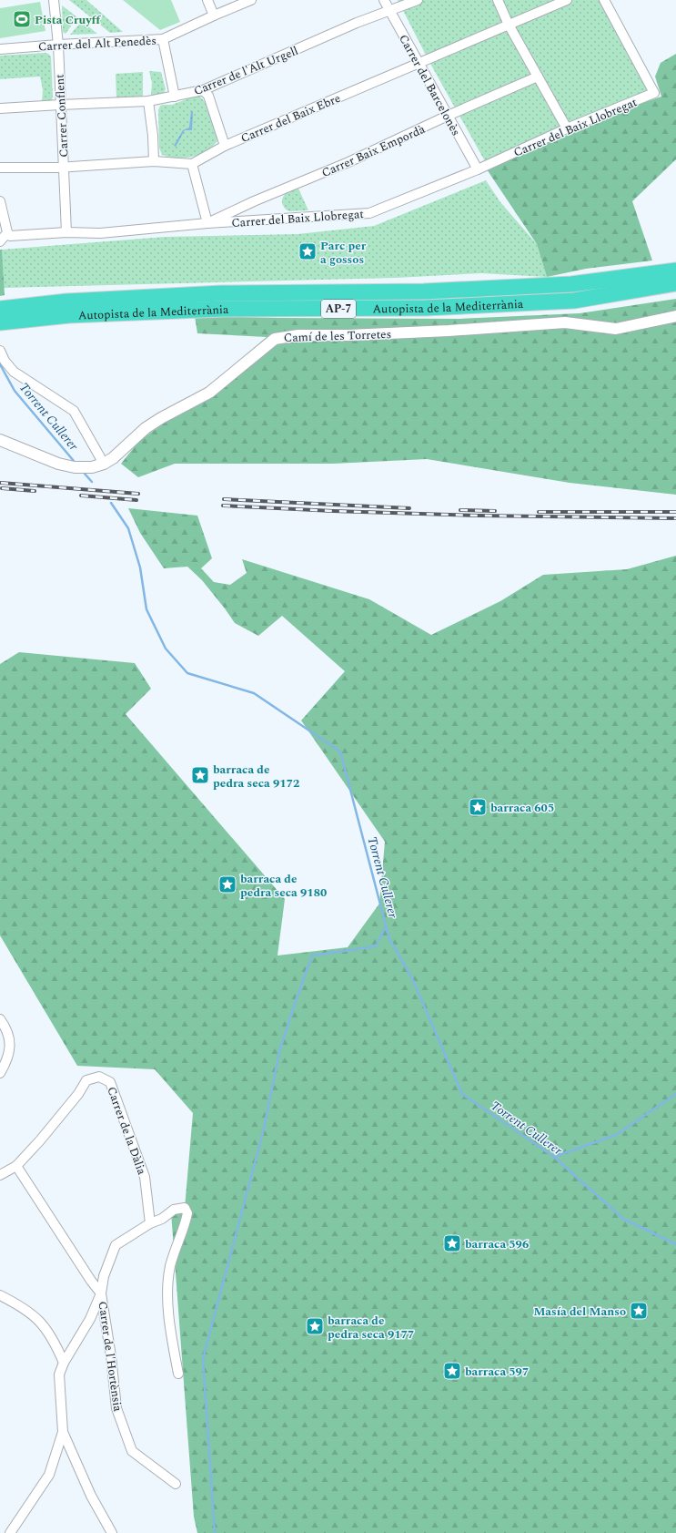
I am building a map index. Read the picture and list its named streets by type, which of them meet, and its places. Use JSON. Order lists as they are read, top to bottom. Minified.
{"streets":{"highway":["Autopista de la Mediterrània","AP-7"],"street":["Carrer del Alt Penedès","Carrer de l'Alt Urgell","Carrer del Barcelonès","Carrer Conflent","Carrer del Baix Ebre","Carrer del Baix Llobregat","Carrer Baix Empordà","Camí de les Torretes","Carrer de la Dàlia","Carrer de l'Hortènsia"]},"crossings":[["Carrer del Alt Penedès","Carrer Conflent"],["Carrer de l'Alt Urgell","Carrer del Barcelonès"],["Carrer de l'Alt Urgell","Carrer Conflent"],["Carrer del Barcelonès","Carrer del Baix Ebre"],["Carrer del Barcelonès","Carrer del Baix Llobregat"],["Carrer del Barcelonès","Carrer Baix Empordà"],["Carrer Conflent","Carrer del Baix Llobregat"],["Carrer del Baix Llobregat","Carrer Baix Empordà"],["Carrer de la Dàlia","Carrer de l'Hortènsia"]],"water":["Torrent Cullerer"],"places":{"sports":["Pista Cruyff"],"place":["Parc per a gossos","barraca de pedra seca 9172","barraca 605","barraca de pedra seca 9180","barraca 596","Masía del Manso","barraca de pedra seca 9177","barraca 597"]}}
